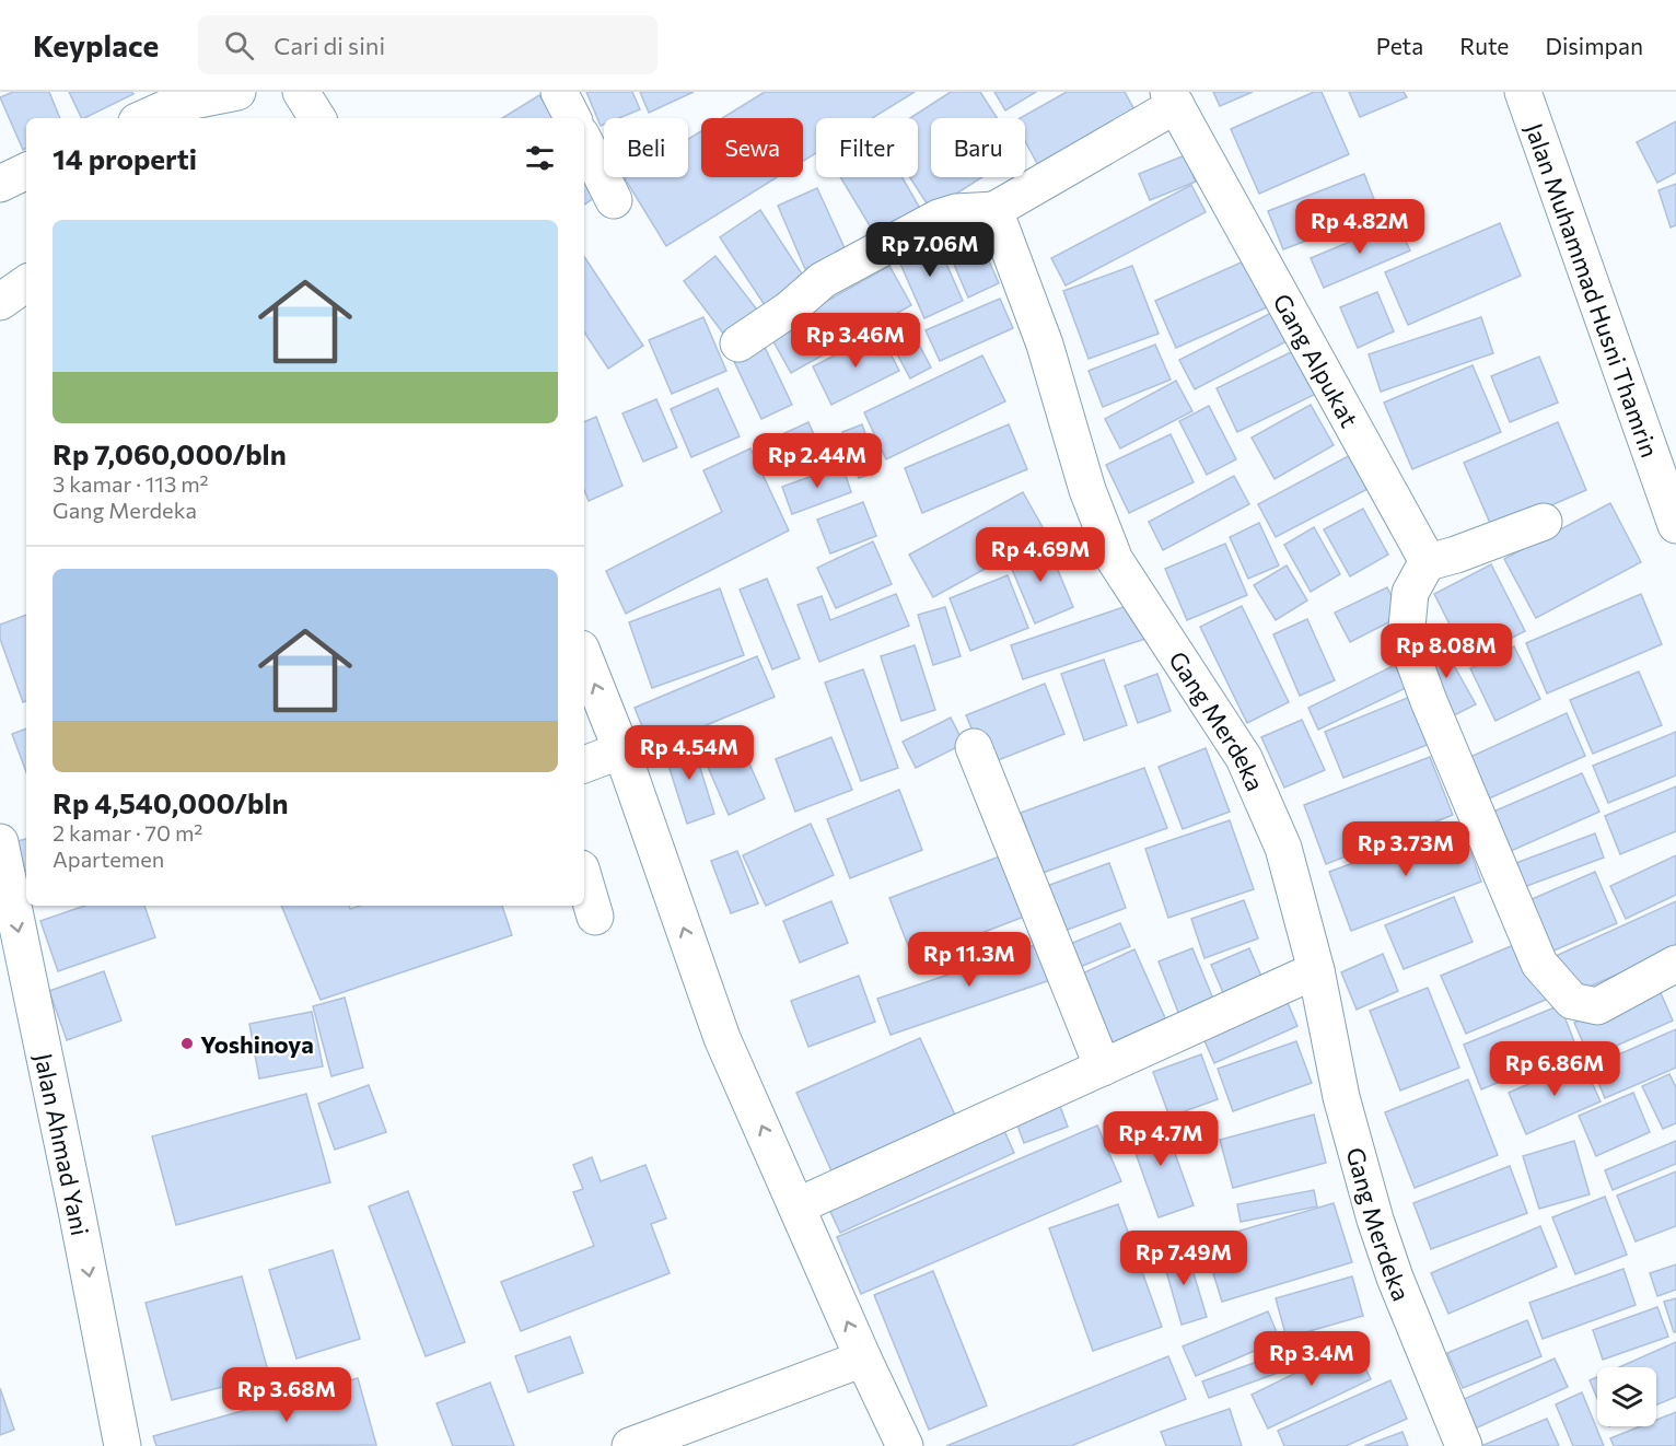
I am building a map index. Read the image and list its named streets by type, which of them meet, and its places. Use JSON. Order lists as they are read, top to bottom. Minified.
{"streets":{"street":["Jalan Muhammad Husni Thamrin","Gang Alpukat","Gang Merdeka","Jalan Ahmad Yani"]},"one_way":["Jalan Ahmad Yani"],"places":["Yoshinoya"],"page":{"header":"Keyplace","search":"Cari di sini","nav":["Peta","Rute","Disimpan"],"chip":["Beli","Sewa","Filter","Baru"],"heading":"14 properti","list":[{"name":"Rp 7,060,000/bln","note":"3 kamar · 113 m² · Gang Merdeka"},{"name":"Rp 4,540,000/bln","note":"2 kamar · 70 m² · Apartemen"}],"price":["Rp 4.82M","Rp 7.06M","Rp 3.46M","Rp 2.44M","Rp 4.69M","Rp 8.08M","Rp 4.54M","Rp 3.73M","Rp 11.3M","Rp 6.86M","Rp 4.7M","Rp 7.49M","Rp 3.4M","Rp 3.68M"]}}
